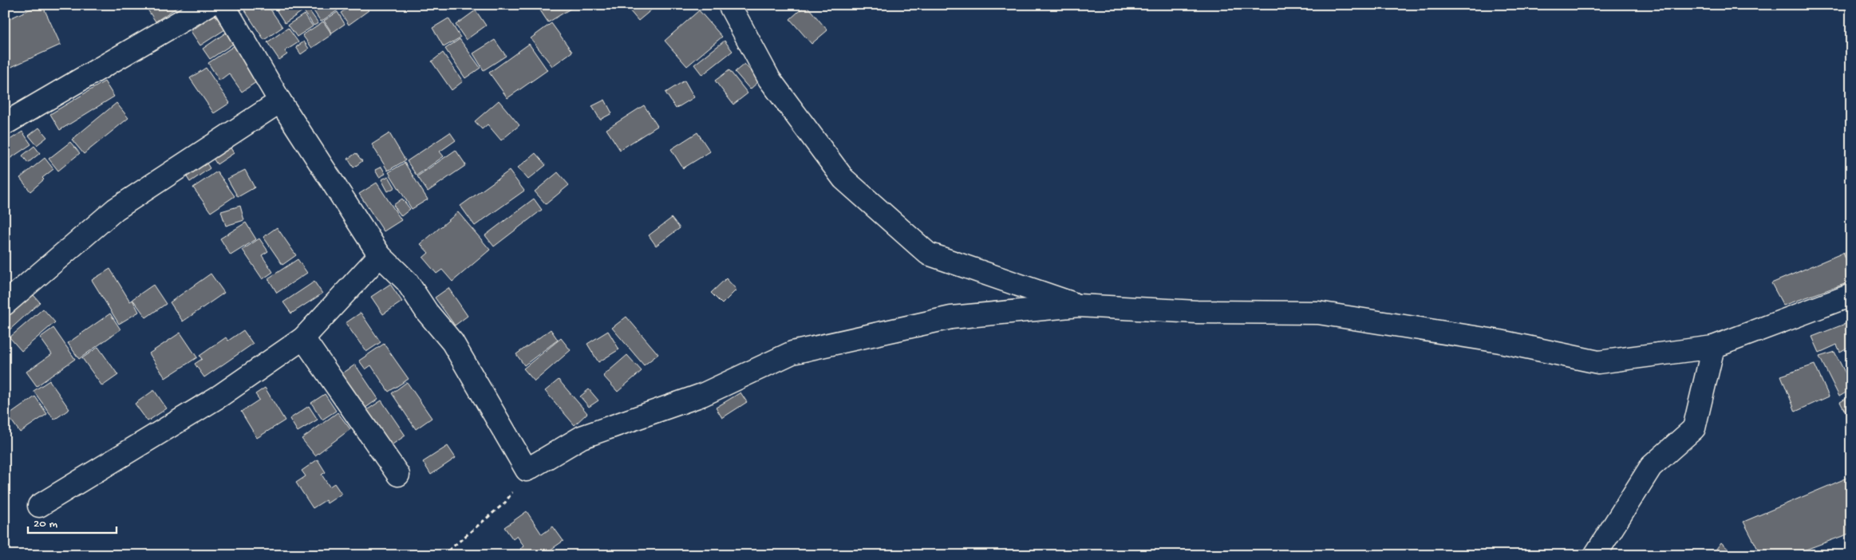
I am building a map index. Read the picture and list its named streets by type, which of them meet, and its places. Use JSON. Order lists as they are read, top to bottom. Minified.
{"scale_bar":"20 m"}
